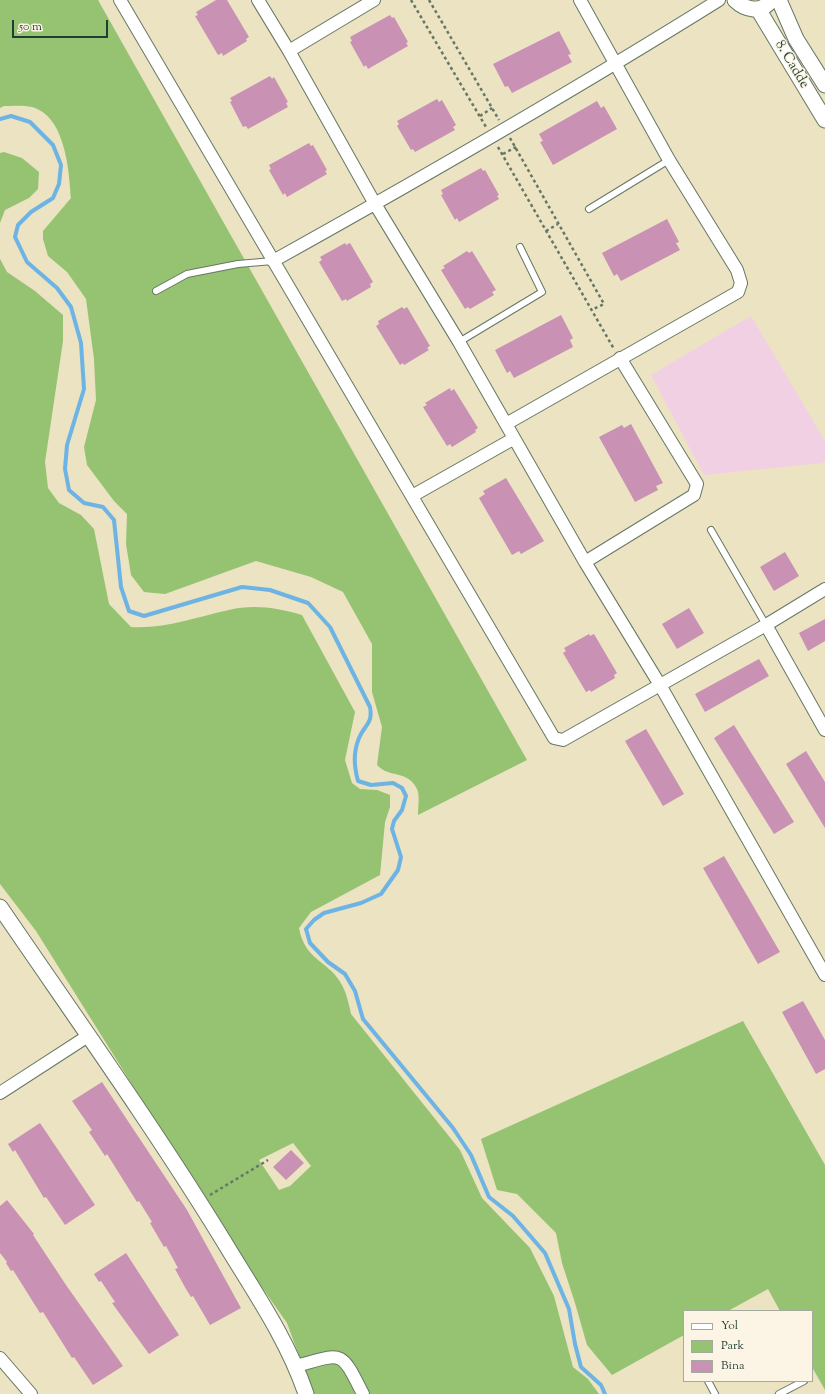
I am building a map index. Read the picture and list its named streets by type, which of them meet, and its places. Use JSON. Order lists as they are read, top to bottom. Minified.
{"streets":{"street":["8. Cadde"]},"legend":["Yol","Park","Bina"],"scale_bar":"50 m"}
